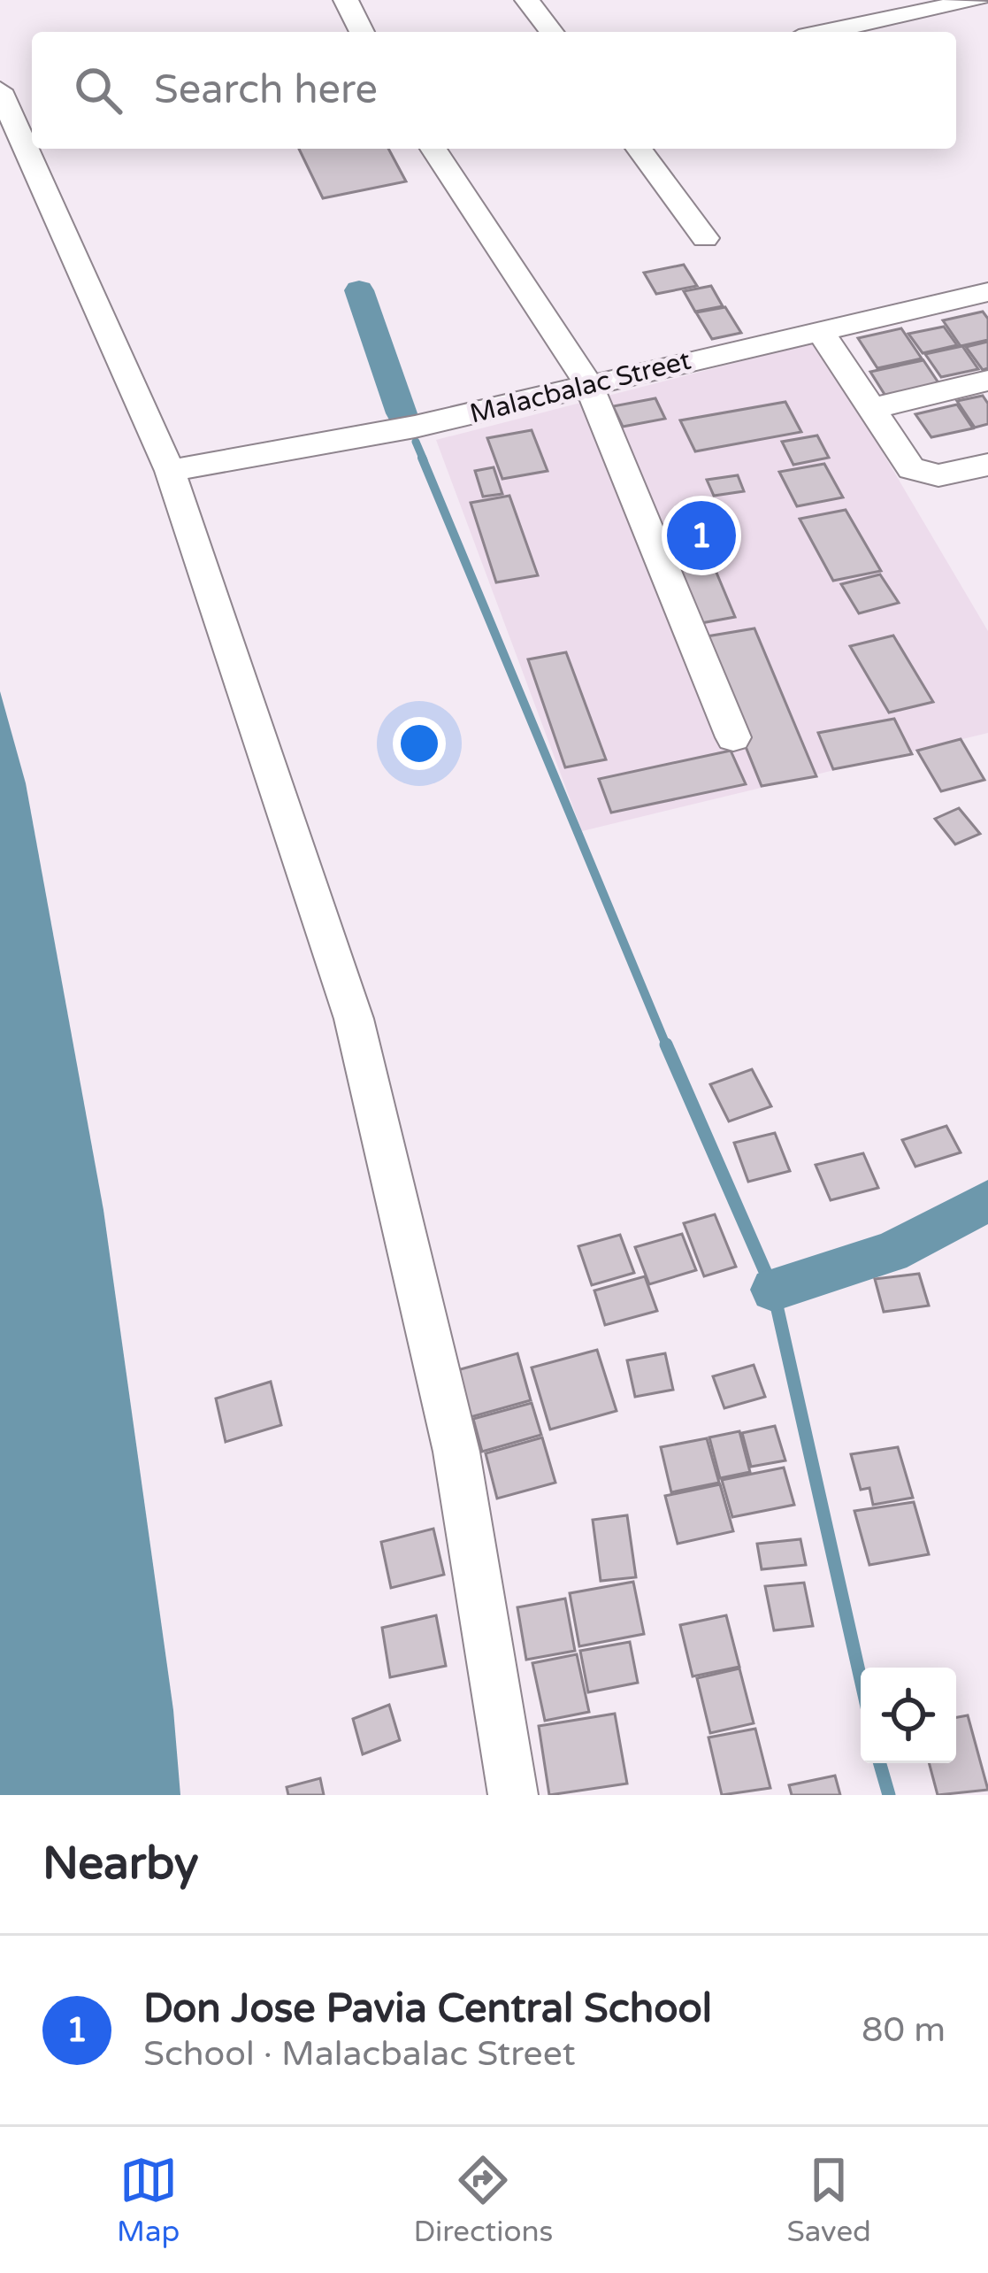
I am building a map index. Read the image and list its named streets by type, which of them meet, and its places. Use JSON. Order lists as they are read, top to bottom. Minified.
{"streets":{"street":["Malacbalac Street"]},"page":{"search":"Search here","pins":"1","heading":"Nearby","list":[{"mark":"1","name":"Don Jose Pavia Central School","note":"School · Malacbalac Street","value":"80 m"}],"nav":["Map","Directions","Saved"]}}
